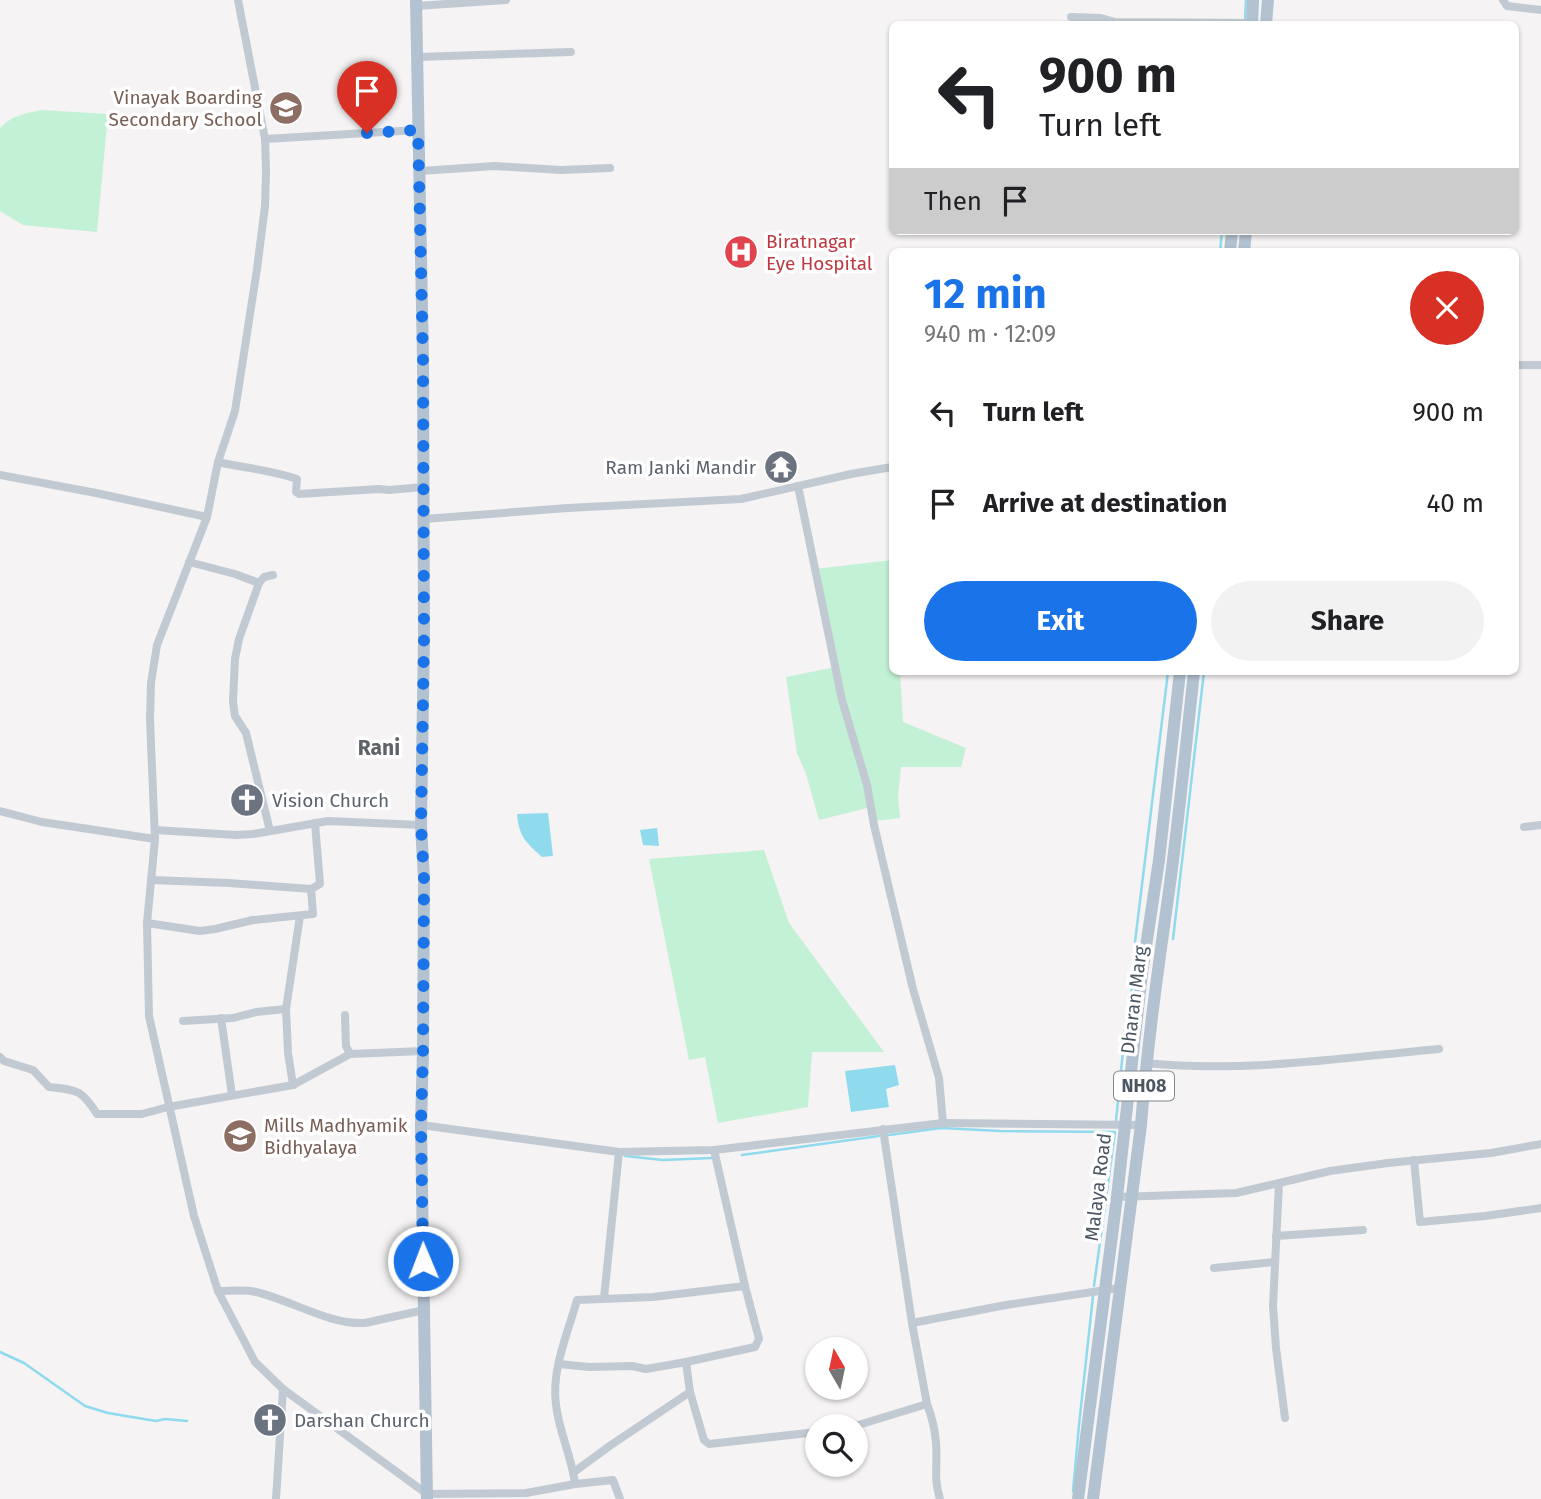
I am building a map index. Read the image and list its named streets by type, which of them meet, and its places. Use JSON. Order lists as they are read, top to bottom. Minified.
{"streets":{"main road":["Dharan Marg","NH08","Malaya Road"]},"districts":["Rani"],"places":{"school or university":["Vinayak Boarding Secondary School","Mills Madhyamik Bidhyalaya"],"hospital":["Biratnagar Eye Hospital"],"temple":["Ram Janki Mandir"],"church":["Vision Church","Darshan Church"]},"north":"top","page":{"turn":["900 m","Turn left"],"then":"Then","heading":["12 min","940 m · 12:09"],"list":[{"name":"Turn left","value":"900 m"},{"name":"Arrive at destination","value":"40 m"}],"buttons":["Exit","Share"]}}
